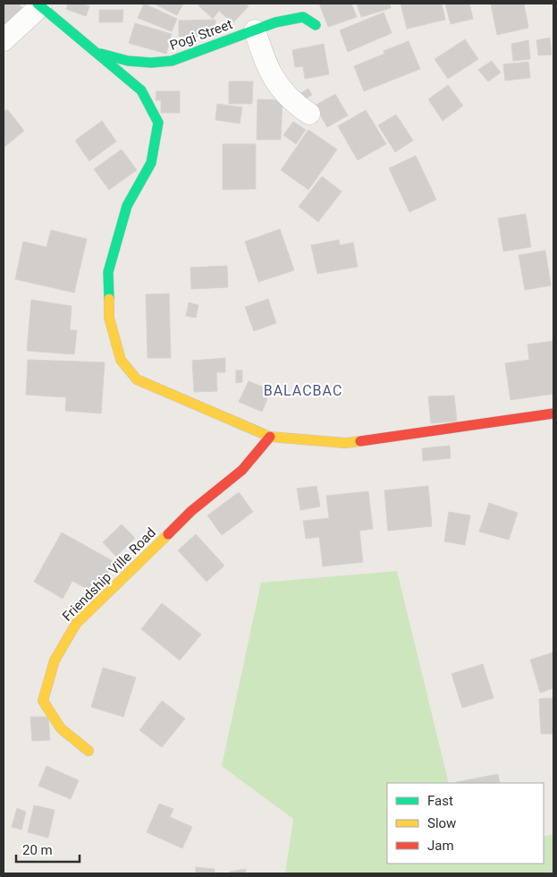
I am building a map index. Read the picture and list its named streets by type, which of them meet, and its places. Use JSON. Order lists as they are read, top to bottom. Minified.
{"streets":{"main road":["Pogi Street","Friendship Ville Road"]},"districts":["BALACBAC"],"legend":["Fast","Slow","Jam"],"scale_bar":"20 m"}
